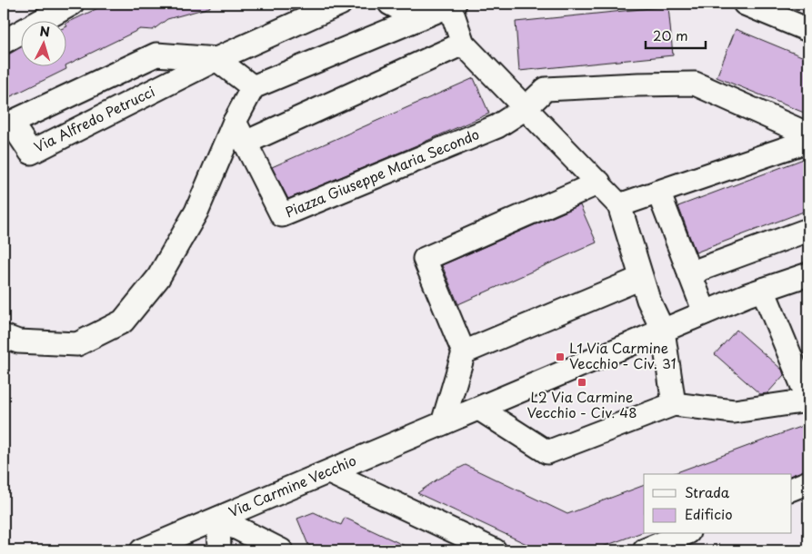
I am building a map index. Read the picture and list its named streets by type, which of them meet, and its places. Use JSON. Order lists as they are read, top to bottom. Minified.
{"streets":{"street":["Via Alfredo Petrucci","Piazza Giuseppe Maria Secondo","Via Carmine Vecchio"]},"places":{"transit":["L1 Via Carmine Vecchio - Civ. 31","L2 Via Carmine Vecchio - Civ. 48"]},"legend":["Strada","Edificio"],"scale_bar":"20 m","north":"top"}
